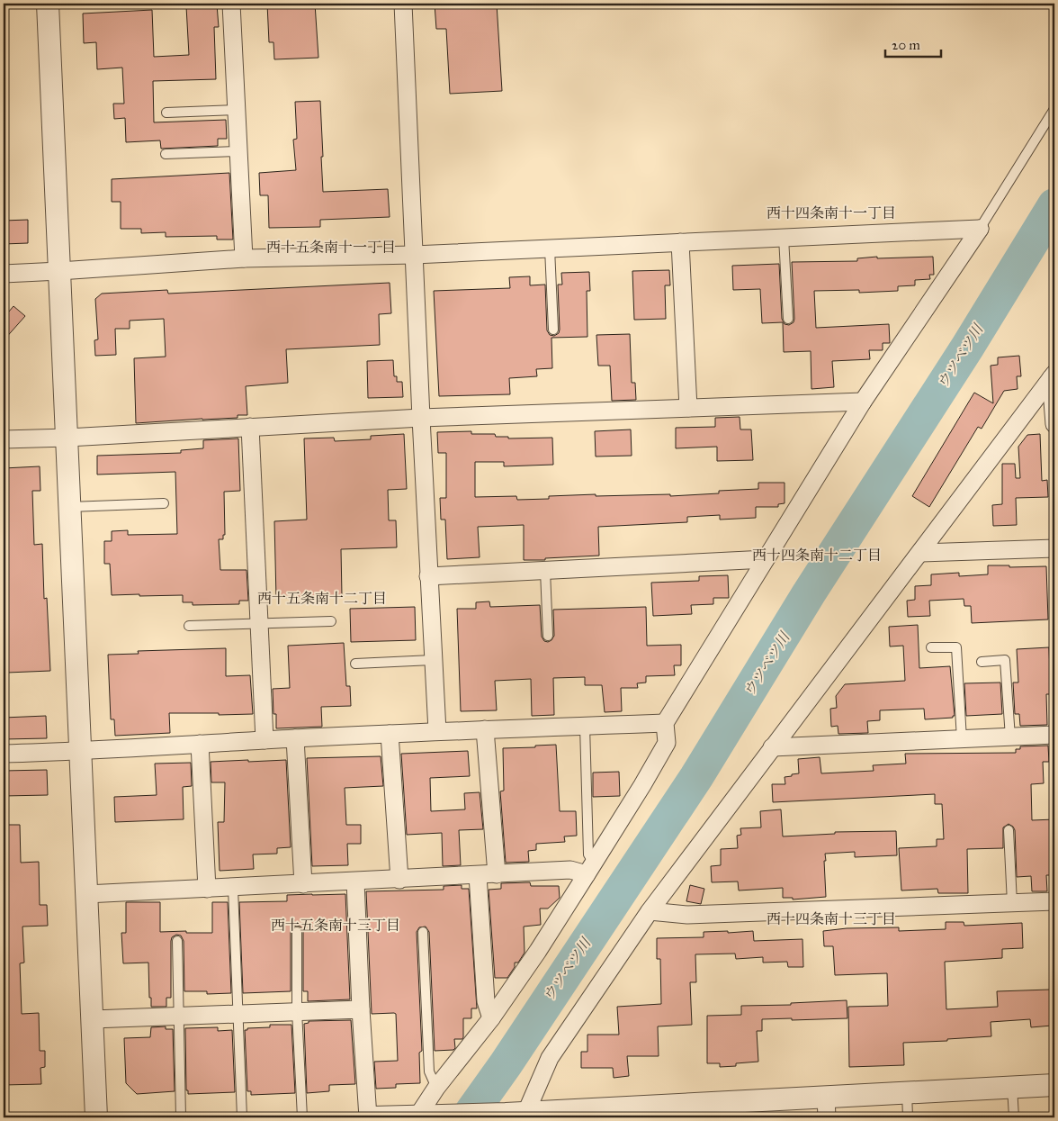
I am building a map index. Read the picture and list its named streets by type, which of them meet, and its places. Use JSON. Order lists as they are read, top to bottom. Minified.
{"districts":["西十四条南十一丁目","西十五条南十一丁目","西十四条南十二丁目","西十五条南十二丁目","西十四条南十三丁目","西十五条南十三丁目"],"water":["ウツベツ川"],"scale_bar":"20 m"}
